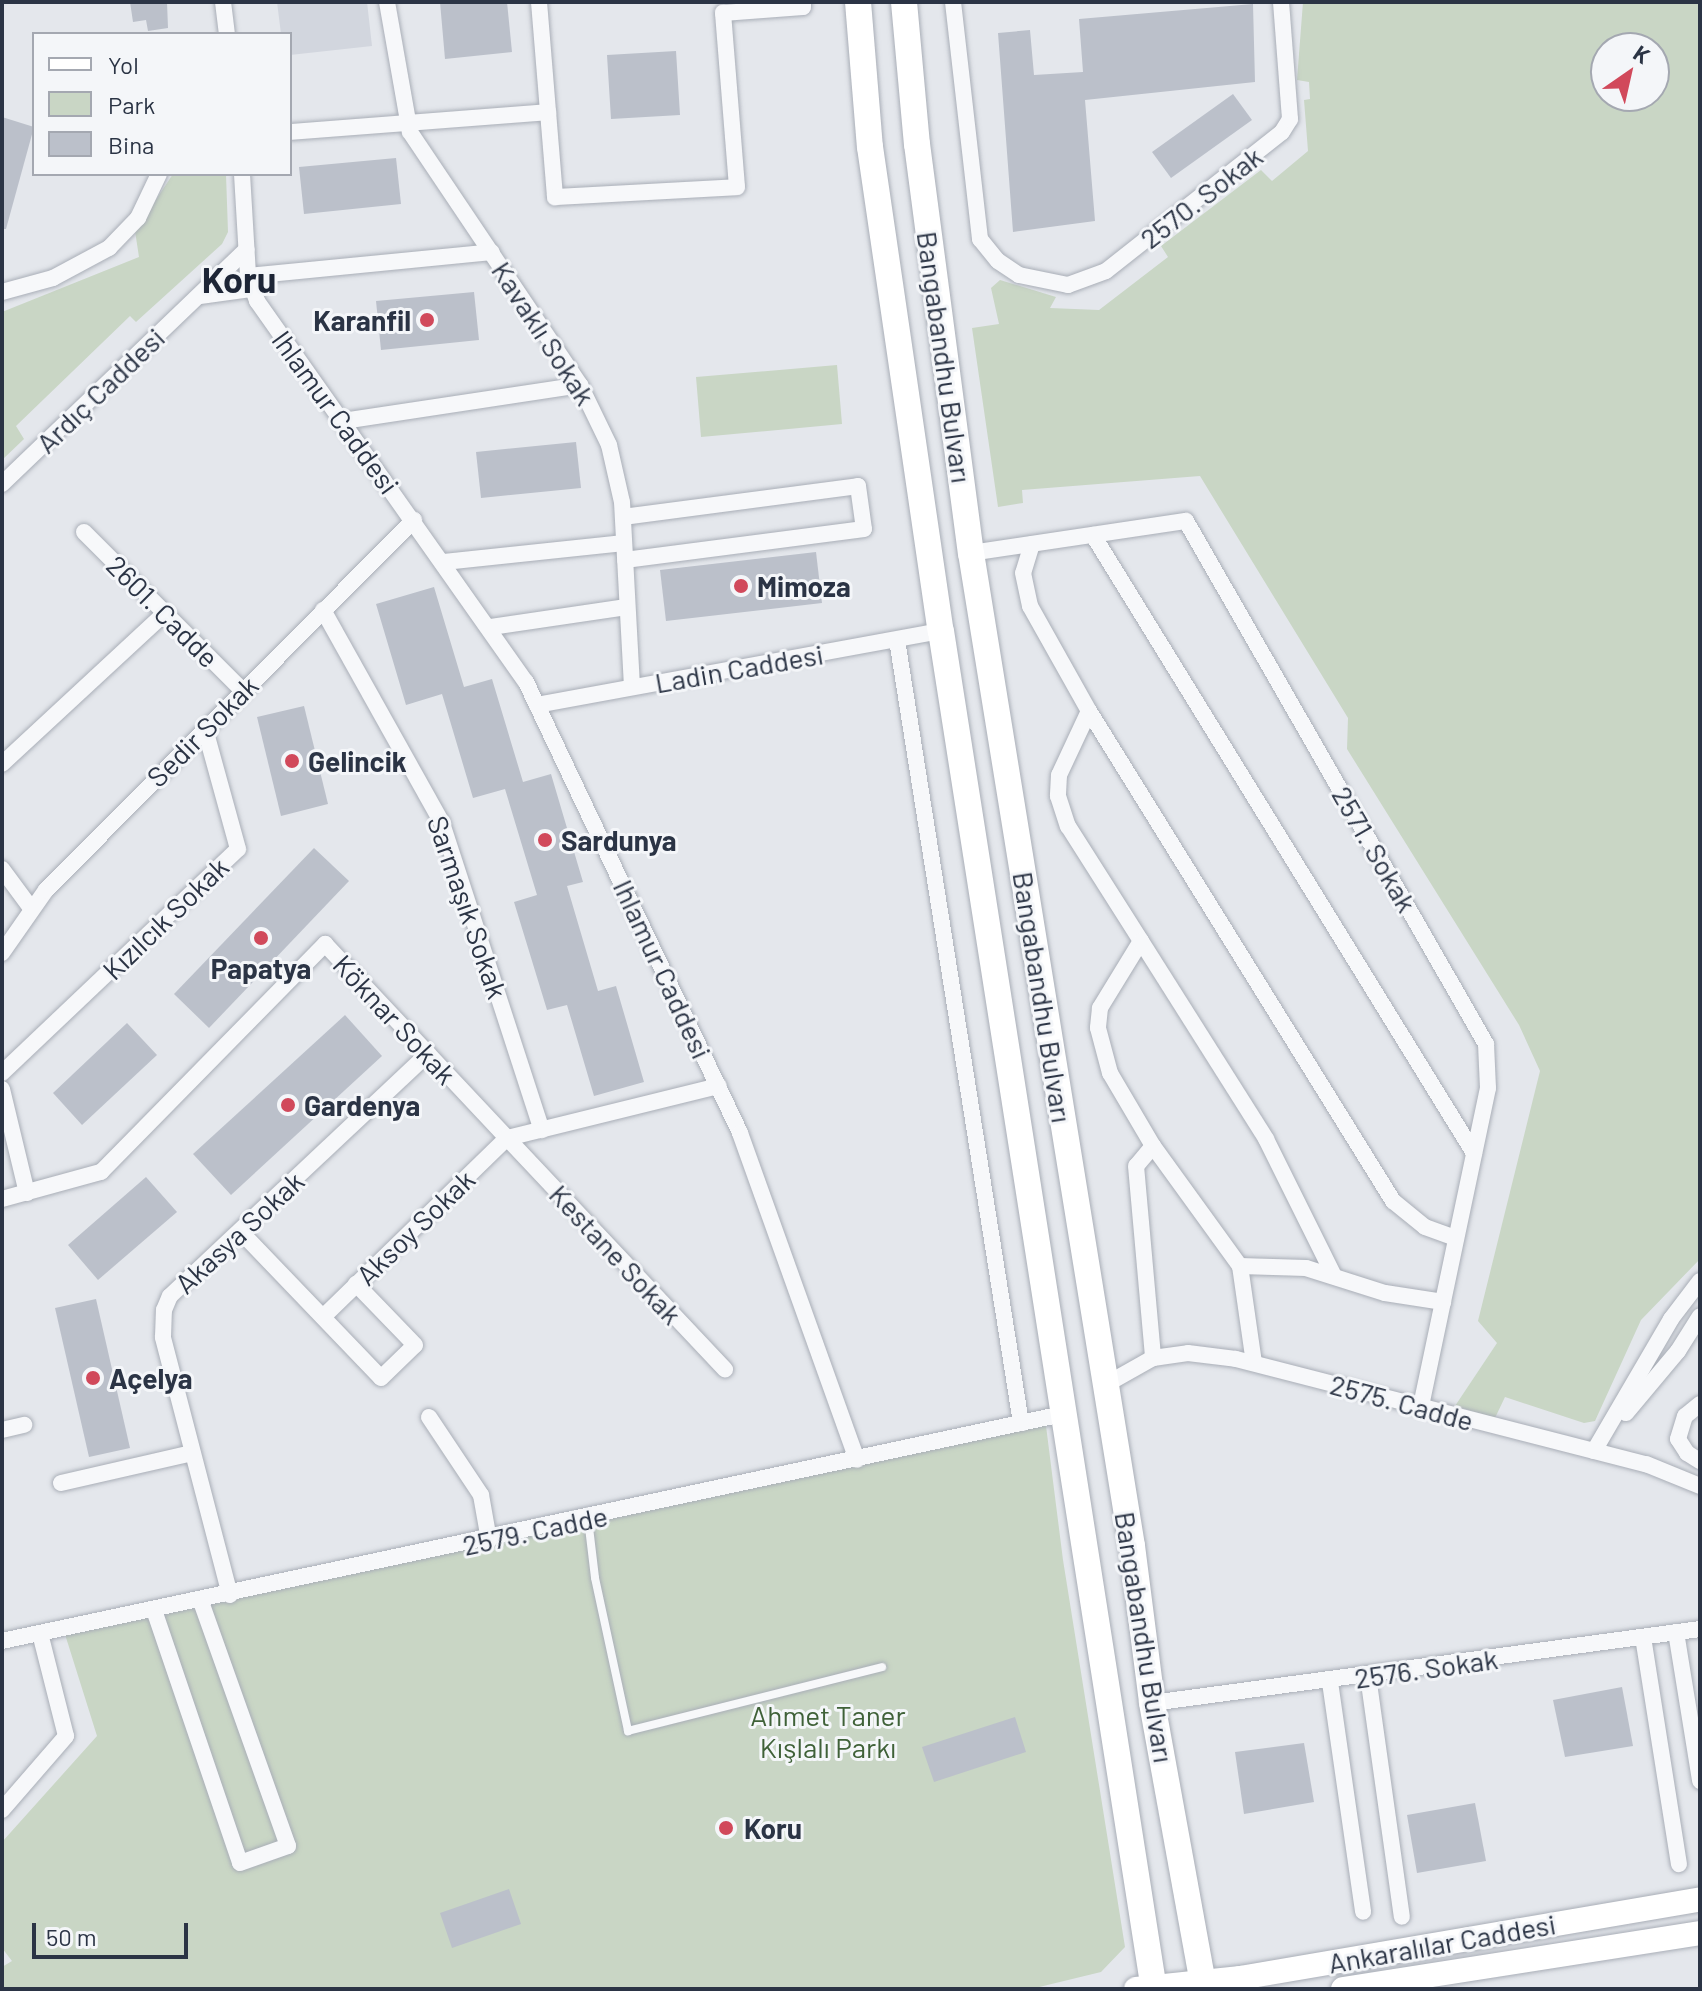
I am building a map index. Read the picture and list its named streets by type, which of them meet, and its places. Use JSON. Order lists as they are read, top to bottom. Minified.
{"streets":{"main road":["Bangabandhu Bulvarı","Ankaralılar Caddesi"],"street":["2570. Sokak","Kavaklı Sokak","Ardıç Caddesi","Ihlamur Caddesi","2601. Cadde","Ladin Caddesi","Sedir Sokak","2571. Sokak","Sarmaşık Sokak","Kızılcık Sokak","Köknar Sokak","Aksoy Sokak","Akasya Sokak","Kestane Sokak","2575. Cadde","2579. Cadde","2576. Sokak"]},"crossings":[["Kavaklı Sokak","Ladin Caddesi"],["Bangabandhu Bulvarı","Ladin Caddesi"],["Bangabandhu Bulvarı","2571. Sokak"],["Bangabandhu Bulvarı","2575. Cadde"],["Bangabandhu Bulvarı","2579. Cadde"],["Bangabandhu Bulvarı","2576. Sokak"],["Bangabandhu Bulvarı","Ankaralılar Caddesi"],["Ihlamur Caddesi","Ladin Caddesi"],["Ihlamur Caddesi","Sedir Sokak"],["Ihlamur Caddesi","2579. Cadde"],["2601. Cadde","Sedir Sokak"],["Sedir Sokak","Sarmaşık Sokak"],["Sedir Sokak","Kızılcık Sokak"],["2571. Sokak","2575. Cadde"],["Köknar Sokak","Aksoy Sokak"],["Köknar Sokak","Akasya Sokak"],["Köknar Sokak","Kestane Sokak"],["Aksoy Sokak","Kestane Sokak"],["Akasya Sokak","2579. Cadde"]],"districts":["Koru"],"parks":["Ahmet Taner Kışlalı Parkı"],"places":["Karanfil","Mimoza","Gelincik","Sardunya","Papatya","Gardenya","Açelya","Koru"],"legend":["Yol","Park","Bina"],"scale_bar":"50 m","north":"top right"}
